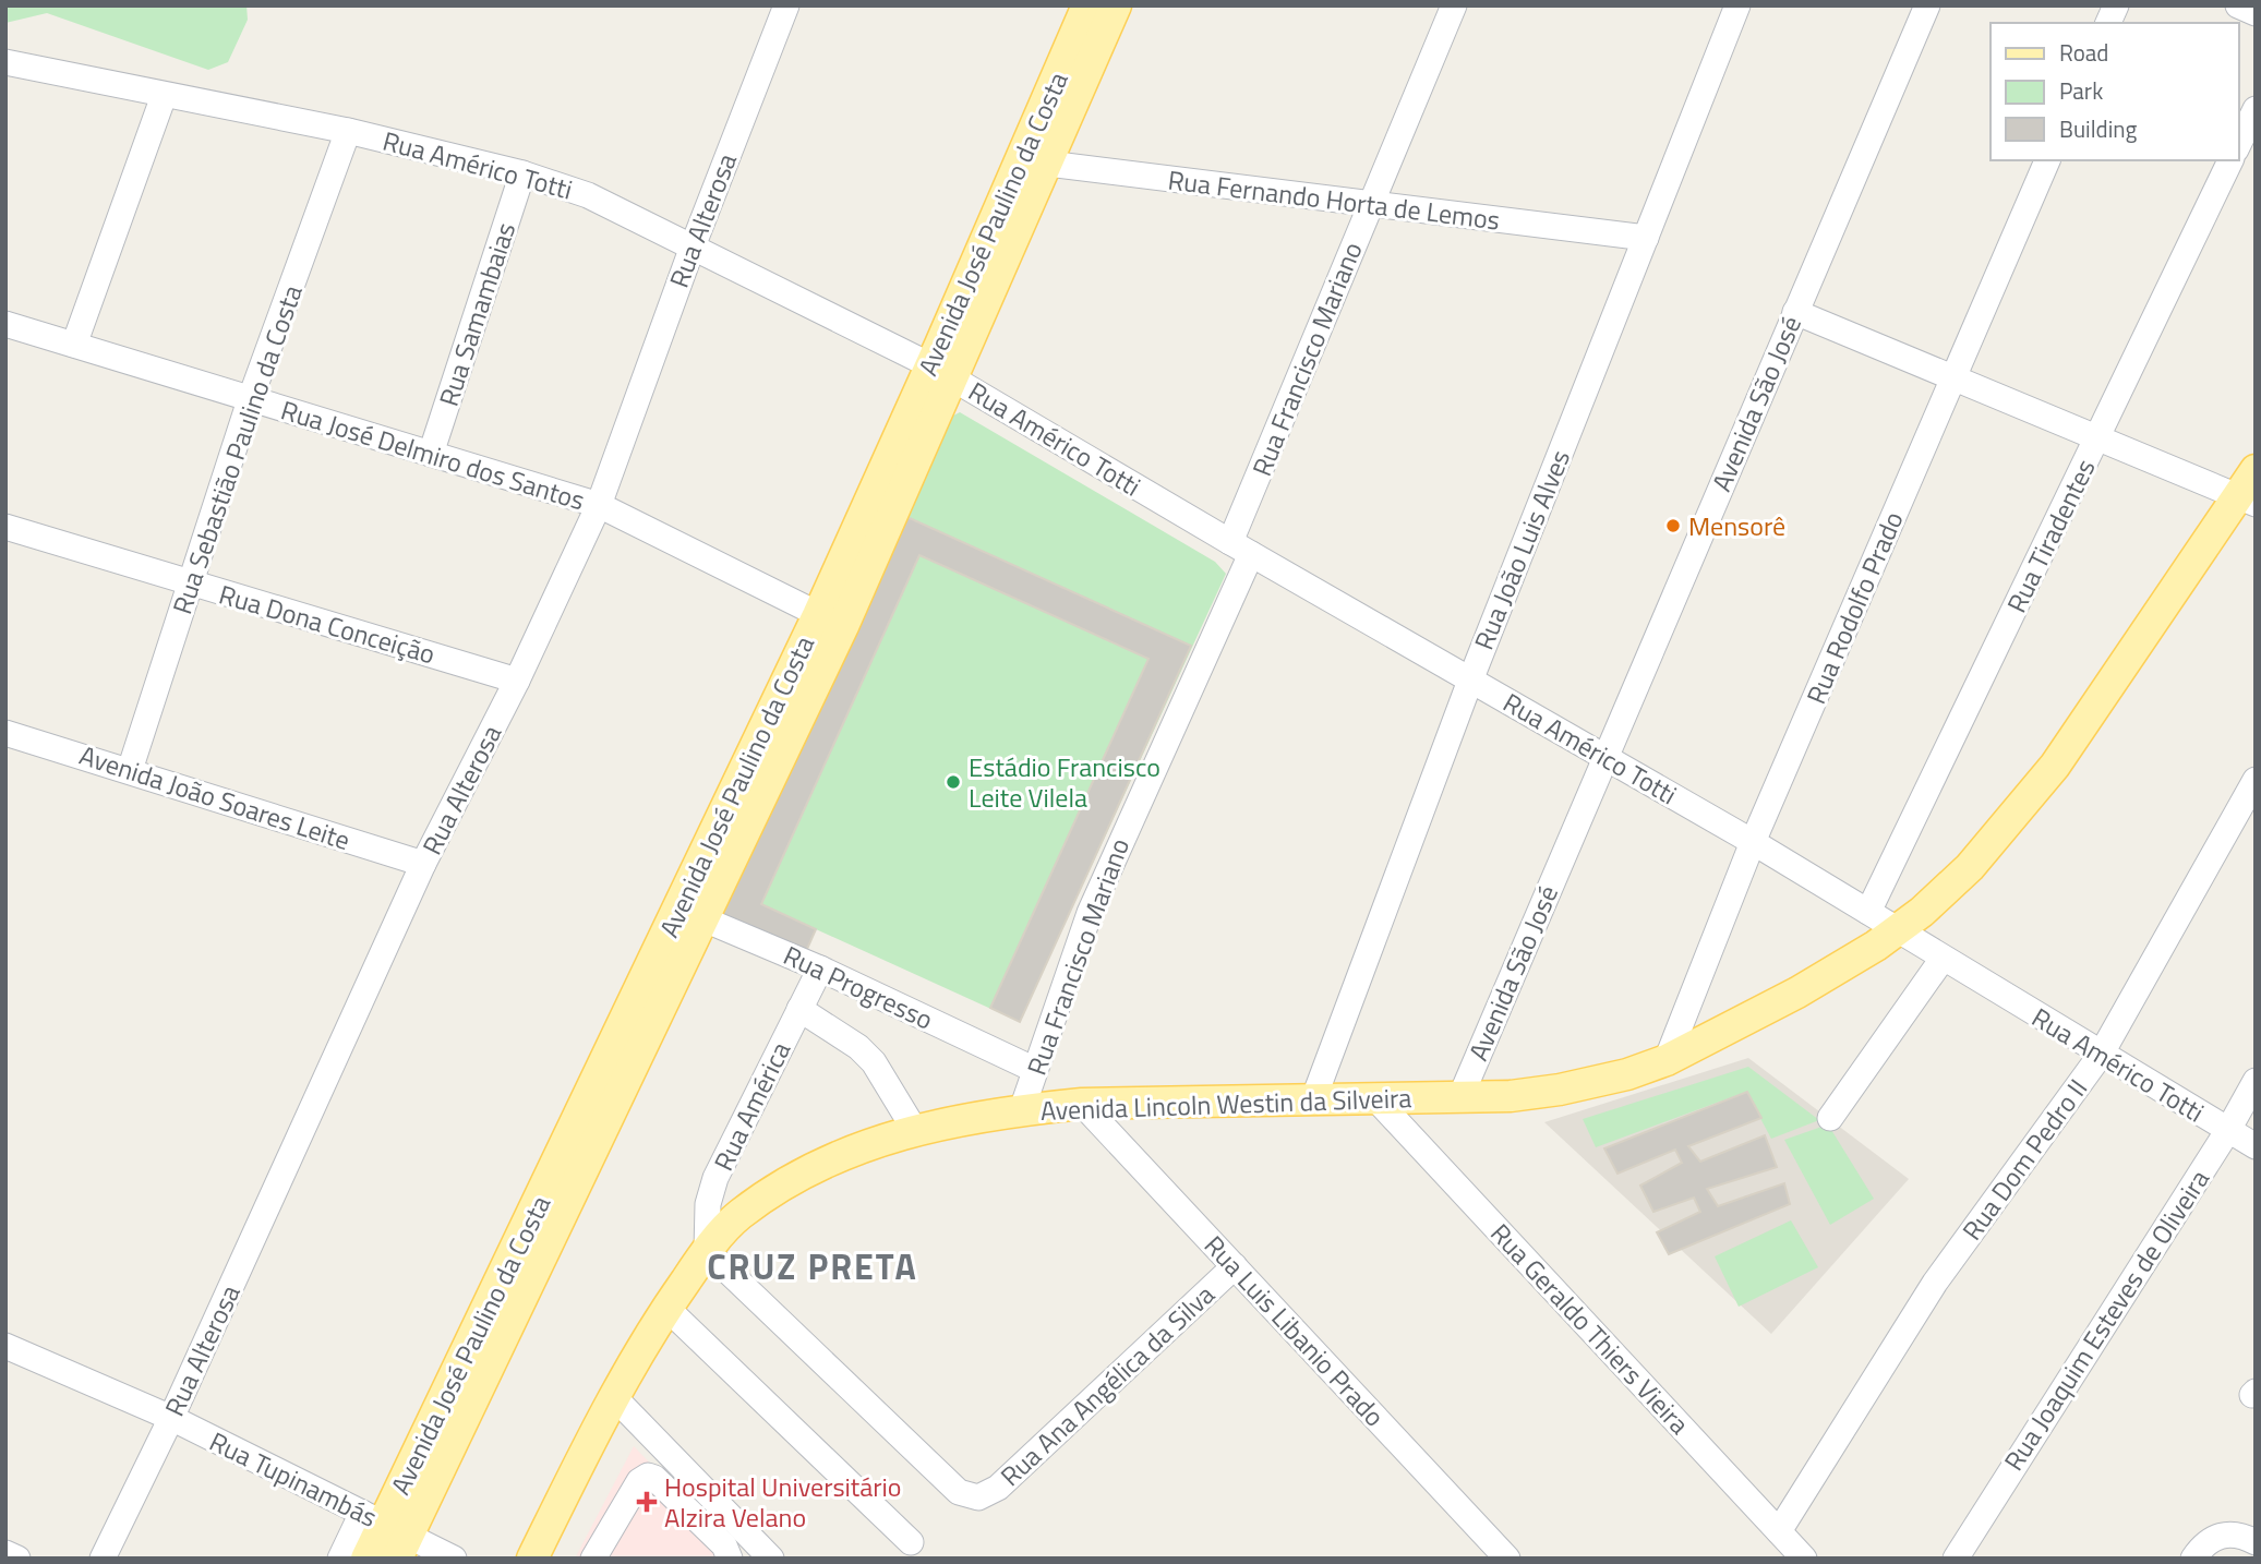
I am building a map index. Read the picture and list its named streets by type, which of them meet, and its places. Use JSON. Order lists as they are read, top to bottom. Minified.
{"streets":{"main road":["Avenida José Paulino da Costa","Avenida Lincoln Westin da Silveira"],"street":["Rua Américo Totti","Rua Fernando Horta de Lemos","Rua Alterosa","Rua Samambaias","Rua Francisco Mariano","Avenida São José","Rua Sebastião Paulino da Costa","Rua José Delmiro dos Santos","Rua Tiradentes","Rua João Luis Alves","Rua Rodolfo Prado","Rua Dona Conceição","Avenida João Soares Leite","Rua Progresso","Rua América","Rua Dom Pedro II","Rua Joaquim Esteves de Oliveira","Rua Geraldo Thiers Vieira","Rua Luis Libanio Prado","Rua Ana Angélica da Silva","Rua Tupinambás"]},"crossings":[["Rua Américo Totti","Rua Alterosa"],["Rua Américo Totti","Avenida José Paulino da Costa"],["Rua Américo Totti","Rua Samambaias"],["Rua Américo Totti","Rua Francisco Mariano"],["Rua Américo Totti","Avenida São José"],["Rua Américo Totti","Rua Sebastião Paulino da Costa"],["Rua Américo Totti","Rua Tiradentes"],["Rua Américo Totti","Rua João Luis Alves"],["Rua Américo Totti","Rua Rodolfo Prado"],["Rua Américo Totti","Avenida Lincoln Westin da Silveira"],["Rua Américo Totti","Rua Dom Pedro II"],["Rua Américo Totti","Rua Joaquim Esteves de Oliveira"],["Rua Fernando Horta de Lemos","Avenida José Paulino da Costa"],["Rua Fernando Horta de Lemos","Rua Francisco Mariano"],["Rua Fernando Horta de Lemos","Rua João Luis Alves"],["Rua Alterosa","Rua José Delmiro dos Santos"],["Rua Alterosa","Rua Dona Conceição"],["Rua Alterosa","Avenida João Soares Leite"],["Rua Alterosa","Rua Tupinambás"],["Avenida José Paulino da Costa","Rua José Delmiro dos Santos"],["Avenida José Paulino da Costa","Rua Progresso"],["Avenida José Paulino da Costa","Rua Tupinambás"],["Rua Samambaias","Rua José Delmiro dos Santos"],["Rua Francisco Mariano","Rua Progresso"],["Rua Francisco Mariano","Avenida Lincoln Westin da Silveira"],["Avenida São José","Avenida Lincoln Westin da Silveira"],["Rua Sebastião Paulino da Costa","Rua José Delmiro dos Santos"],["Rua Sebastião Paulino da Costa","Rua Dona Conceição"],["Rua Sebastião Paulino da Costa","Avenida João Soares Leite"],["Rua João Luis Alves","Avenida Lincoln Westin da Silveira"],["Rua Rodolfo Prado","Avenida Lincoln Westin da Silveira"],["Rua Progresso","Rua América"],["Avenida Lincoln Westin da Silveira","Rua América"],["Avenida Lincoln Westin da Silveira","Rua Geraldo Thiers Vieira"],["Avenida Lincoln Westin da Silveira","Rua Luis Libanio Prado"],["Avenida Lincoln Westin da Silveira","Rua Ana Angélica da Silva"],["Rua América","Rua Ana Angélica da Silva"],["Rua Dom Pedro II","Rua Geraldo Thiers Vieira"],["Rua Luis Libanio Prado","Rua Ana Angélica da Silva"]],"districts":["CRUZ PRETA"],"places":{"other":["Mensorê","Estádio Francisco Leite Vilela"],"health":["Hospital Universitário Alzira Velano"]},"legend":["Road","Park","Building"]}
